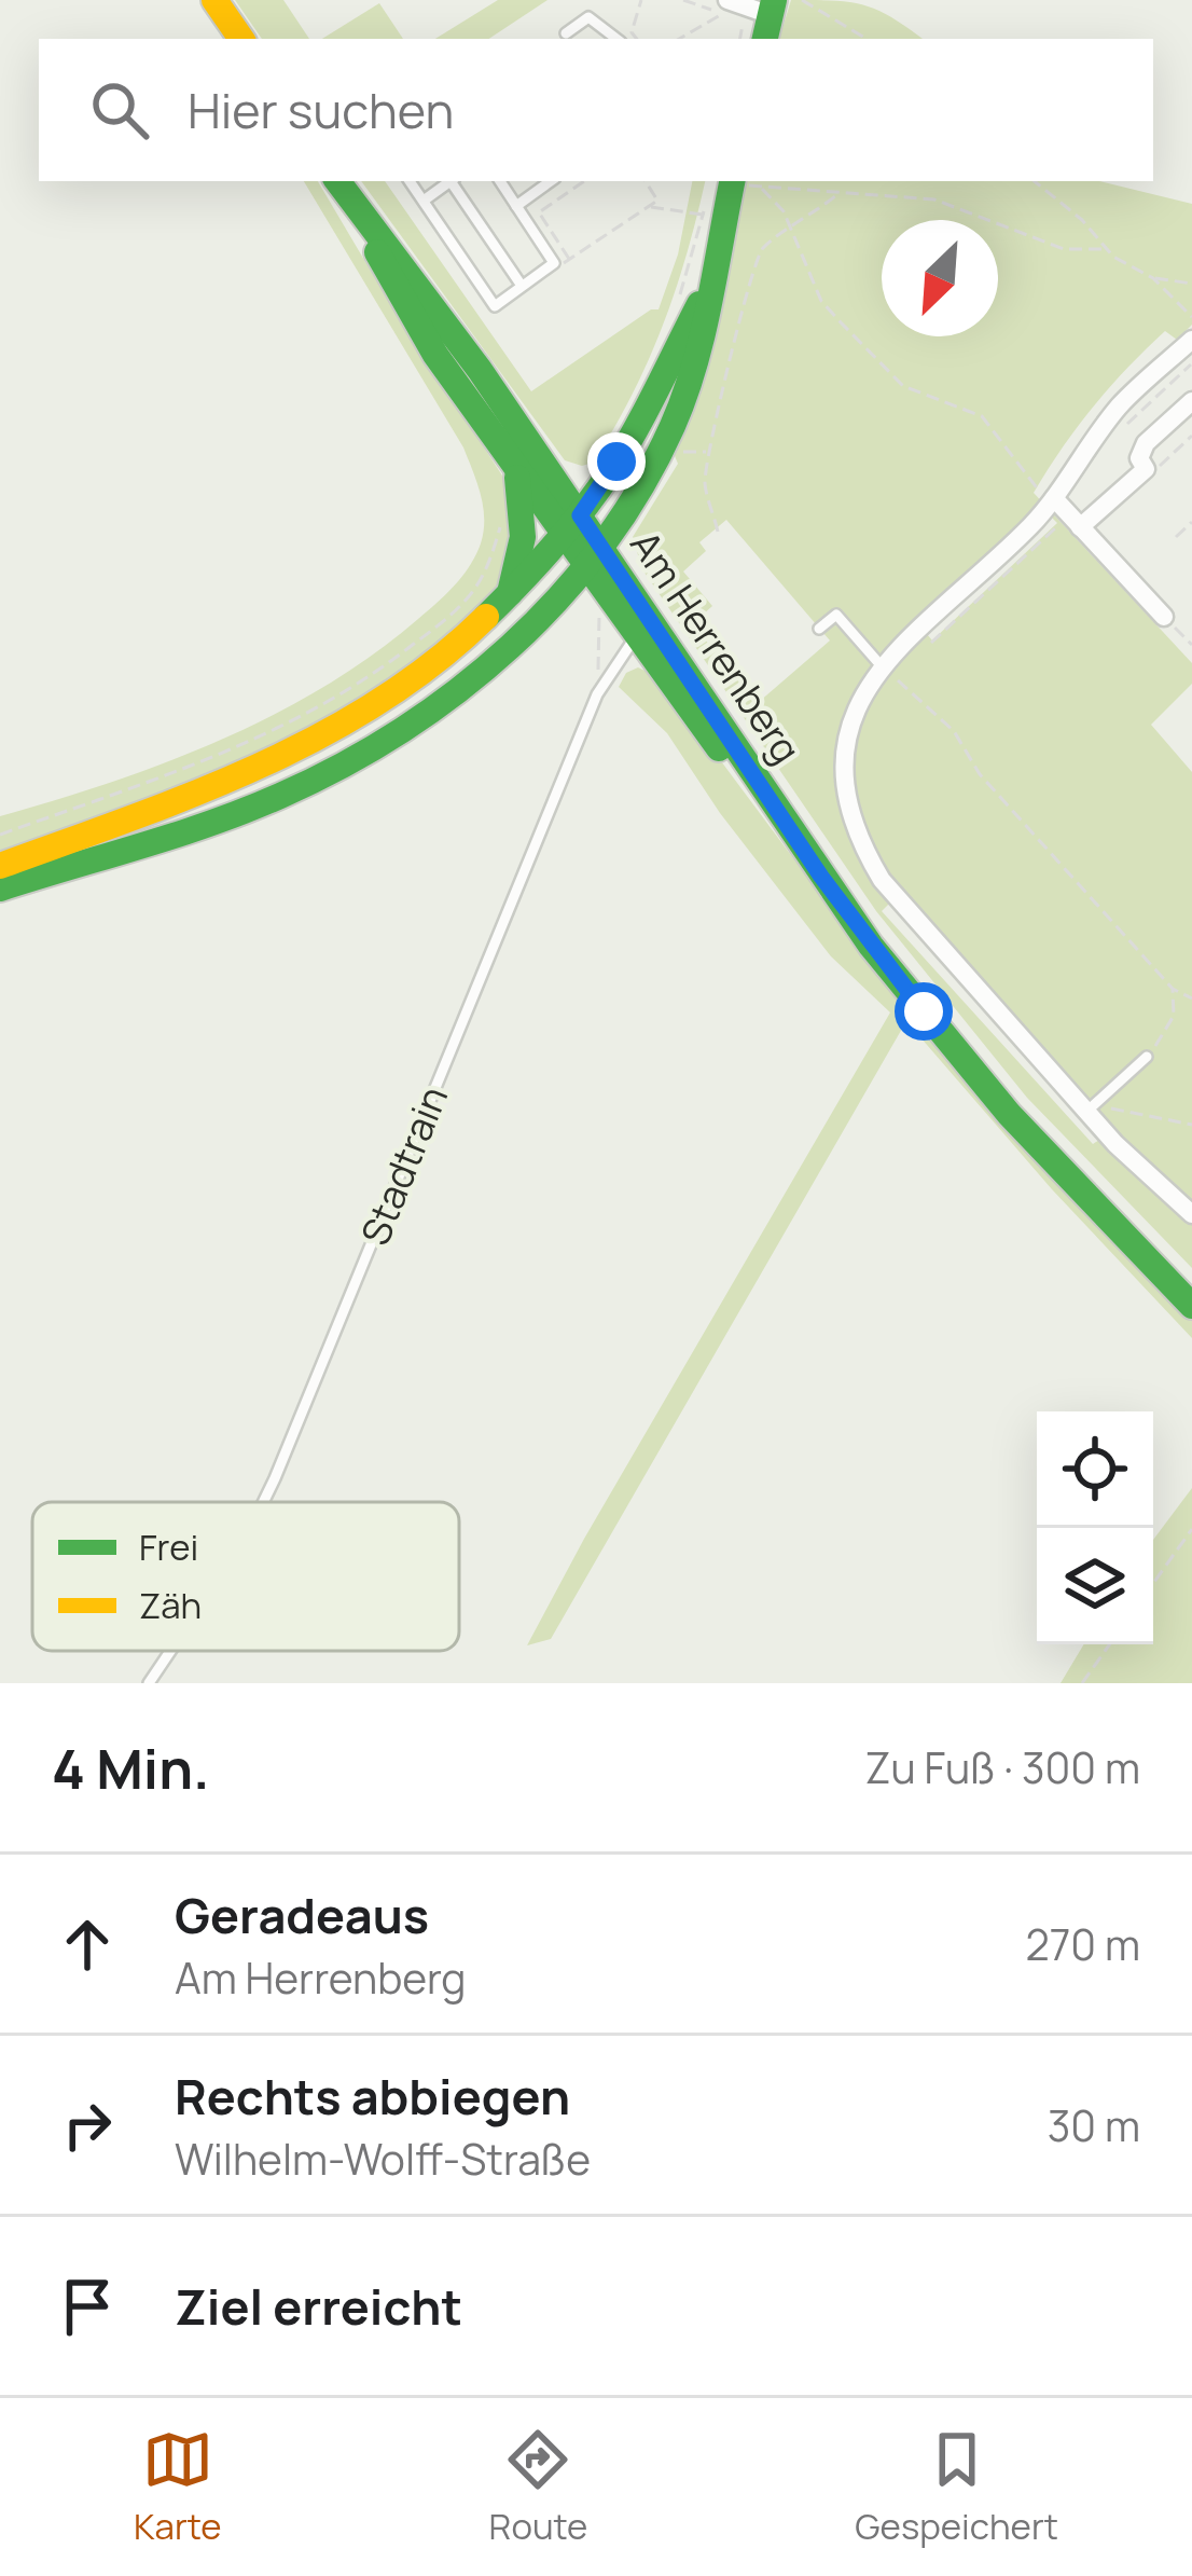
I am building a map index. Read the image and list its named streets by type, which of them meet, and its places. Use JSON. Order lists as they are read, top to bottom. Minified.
{"streets":{"main road":["Am Herrenberg"],"lane":["Stadtrain"]},"crossings":[["Am Herrenberg","Stadtrain"]],"legend":["Frei","Zäh"],"north":"bottom left","page":{"search":"Hier suchen","heading":["4 Min.","Zu Fuß · 300 m"],"list":[["Geradeaus","Am Herrenberg","270 m"],["Rechts abbiegen","Wilhelm-Wolff-Straße","30 m"],"Ziel erreicht"],"nav":["Karte","Route","Gespeichert"]}}
